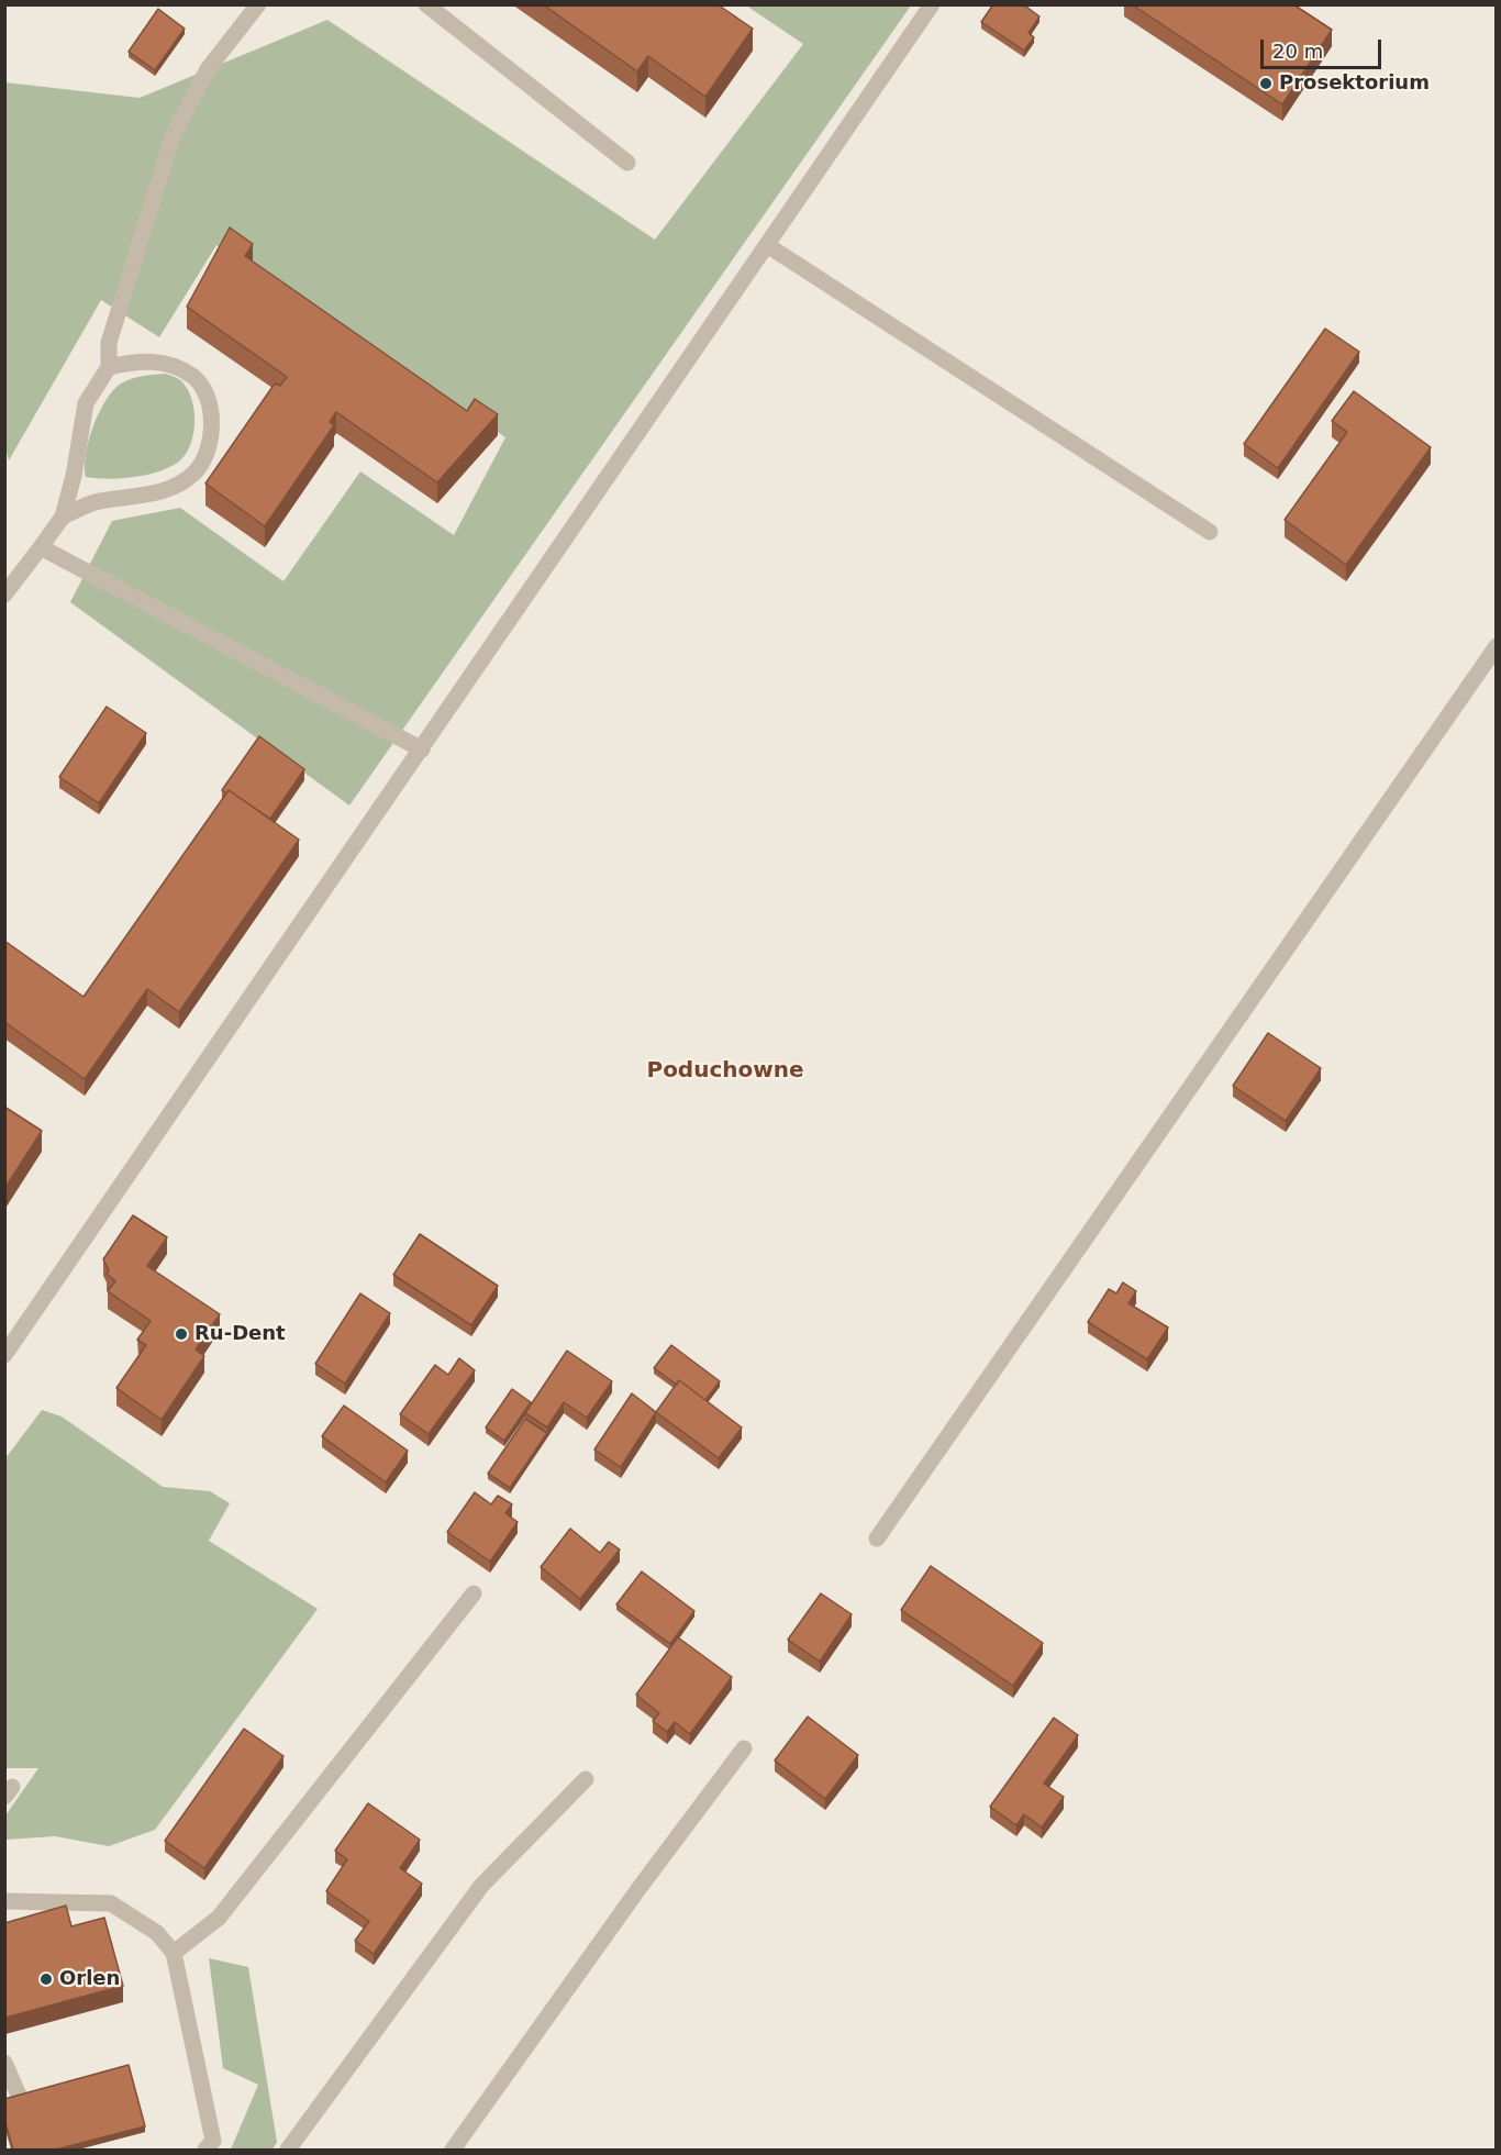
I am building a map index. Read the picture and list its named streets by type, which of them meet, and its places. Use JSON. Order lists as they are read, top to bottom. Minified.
{"districts":["Poduchowne"],"places":["Prosektorium","Ru-Dent","Orlen"],"scale_bar":"20 m"}
